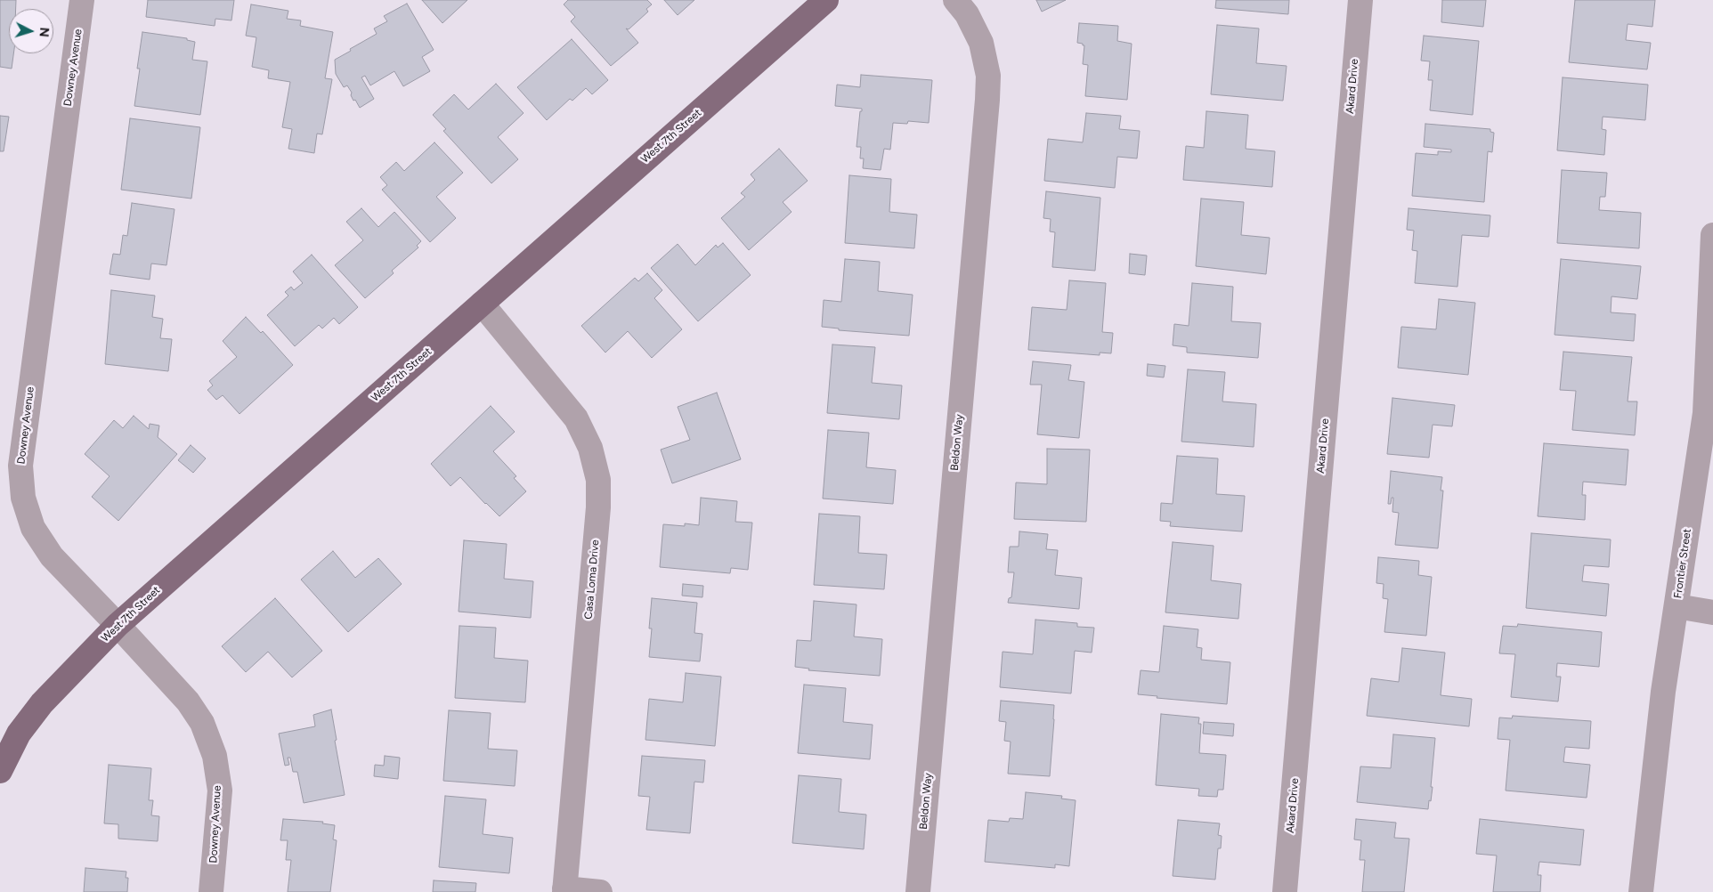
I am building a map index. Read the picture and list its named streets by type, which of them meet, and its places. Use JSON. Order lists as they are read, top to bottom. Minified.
{"streets":{"main road":["West 7th Street"],"street":["Downey Avenue","Akard Drive","Beldon Way","Frontier Street","Casa Loma Drive"]},"crossings":[["Downey Avenue","West 7th Street"],["West 7th Street","Casa Loma Drive"]],"north":"right"}
